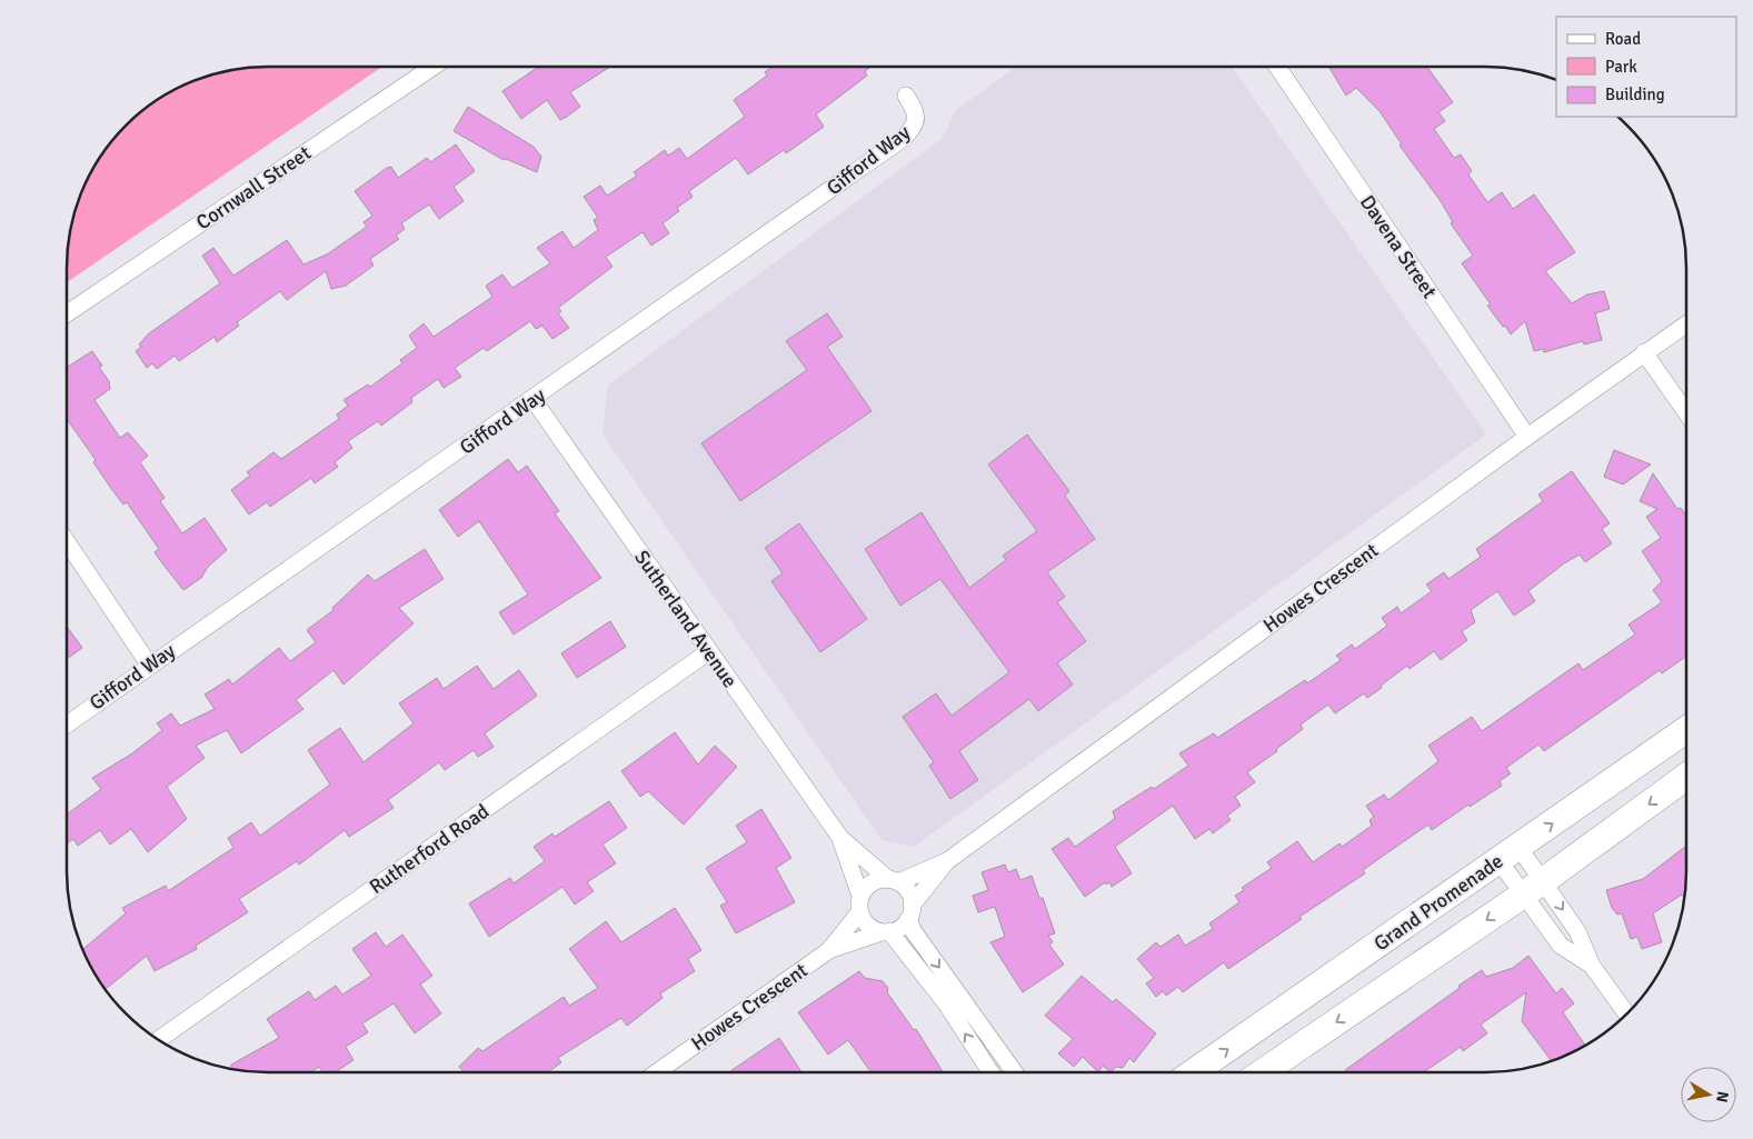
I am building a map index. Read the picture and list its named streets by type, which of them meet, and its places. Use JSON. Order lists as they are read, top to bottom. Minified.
{"streets":{"main road":["Grand Promenade"],"street":["Gifford Way","Cornwall Street","Davena Street","Howes Crescent","Sutherland Avenue","Rutherford Road"]},"crossings":[["Gifford Way","Sutherland Avenue"],["Davena Street","Howes Crescent"],["Howes Crescent","Sutherland Avenue"],["Sutherland Avenue","Rutherford Road"]],"legend":["Road","Park","Building"],"north":"right"}
